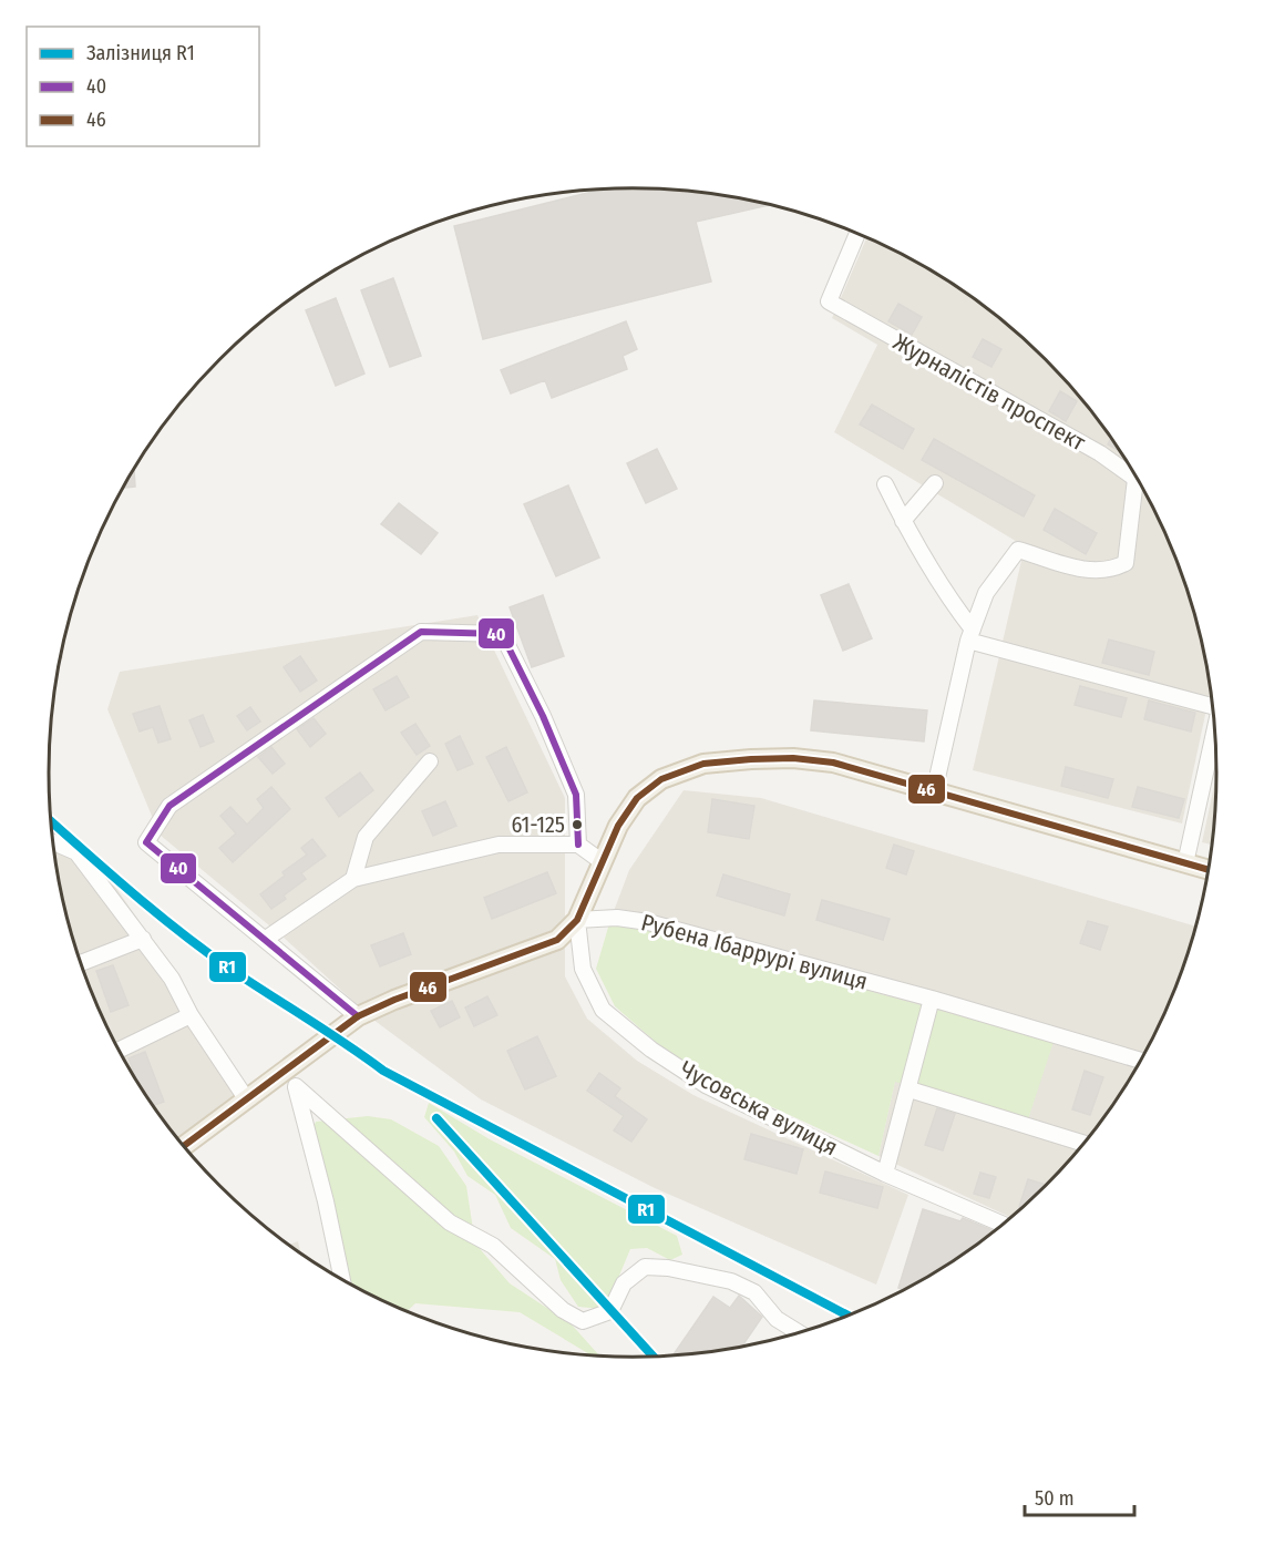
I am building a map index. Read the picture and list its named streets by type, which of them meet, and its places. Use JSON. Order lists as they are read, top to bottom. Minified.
{"streets":{"street":["Журналістів проспект","Рубена Ібаррурі вулиця","Чусовська вулиця"]},"crossings":[["Рубена Ібаррурі вулиця","Чусовська вулиця"]],"places":["61-125"],"lines":["transit line 40","transit line 46","rail line R1"],"legend":["Залізниця R1","40","46"],"scale_bar":"50 m"}
